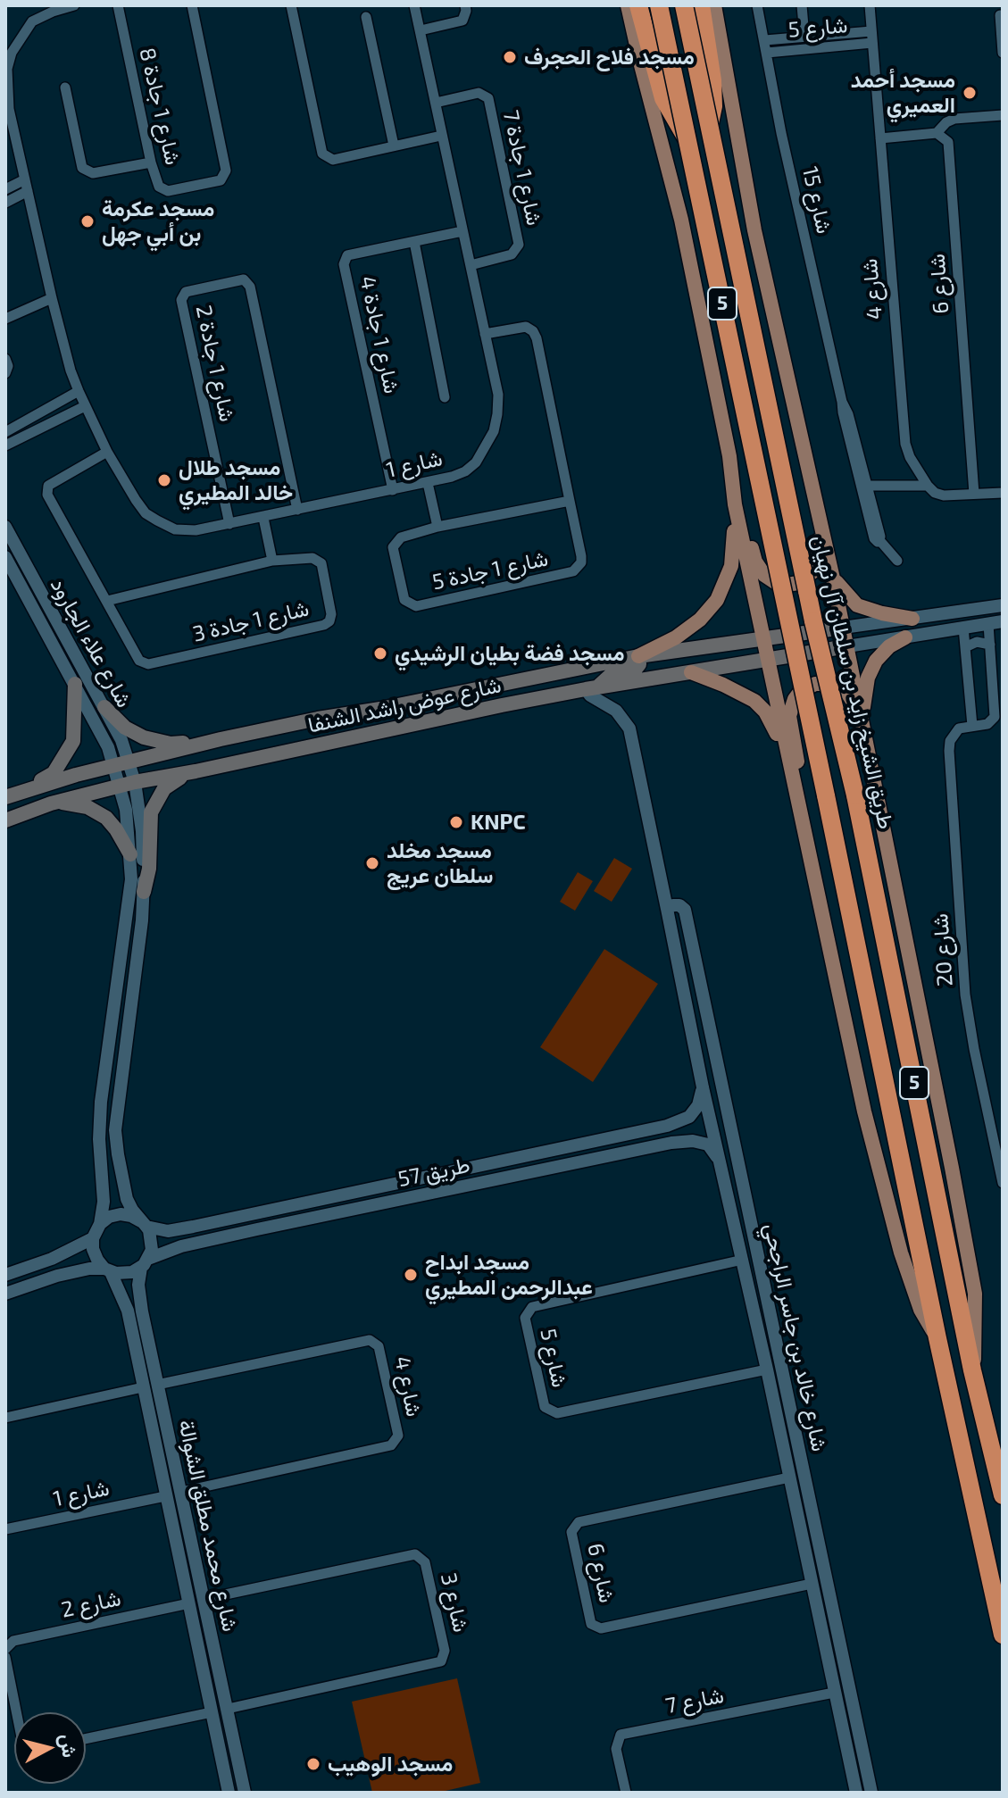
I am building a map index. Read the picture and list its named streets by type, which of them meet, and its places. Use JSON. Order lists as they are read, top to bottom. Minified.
{"streets":{"highway":["5","طريق الشيخ زايد بن سلطان آل نهيان"],"main road":["شارع عوض راشد الشنفا"],"street":["شارع 5","شارع 1 جادة 8","شارع 1 جادة 7","شارع 15","شارع 6","شارع 4","شارع 1 جادة 4","شارع 1 جادة 2","شارع 1","شارع 1 جادة 5","شارع 1 جادة 3","شارع علاء الجارود","شارع 20","طريق 57","شارع خالد بن جاسر الراجحي","شارع محمد مطلق الشوالة","شارع 3","شارع 2","شارع 7"]},"crossings":[["شارع 5","شارع 15"],["شارع 5","شارع 4"],["شارع 5","شارع خالد بن جاسر الراجحي"],["شارع 1 جادة 7","شارع 1"],["شارع 6","شارع خالد بن جاسر الراجحي"],["شارع 4","شارع محمد مطلق الشوالة"],["شارع 1 جادة 4","شارع 1"],["شارع 1 جادة 2","شارع 1"],["شارع 1","شارع 1 جادة 5"],["شارع 1","شارع 1 جادة 3"],["شارع 1","شارع محمد مطلق الشوالة"],["شارع علاء الجارود","شارع عوض راشد الشنفا"],["طريق الشيخ زايد بن سلطان آل نهيان","شارع عوض راشد الشنفا"],["شارع عوض راشد الشنفا","شارع خالد بن جاسر الراجحي"],["طريق 57","شارع خالد بن جاسر الراجحي"],["طريق 57","شارع محمد مطلق الشوالة"],["شارع خالد بن جاسر الراجحي","شارع 7"],["شارع محمد مطلق الشوالة","شارع 3"],["شارع محمد مطلق الشوالة","شارع 2"]],"places":["مسجد فلاح الحجرف","مسجد أحمد العميري","مسجد عكرمة بن أبي جهل","مسجد طلال خالد المطيري","مسجد فضة بطيان الرشيدي","KNPC","مسجد مخلد سلطان عريج","مسجد ابداح عبدالرحمن المطيري","مسجد الوهيب"],"north":"right"}
